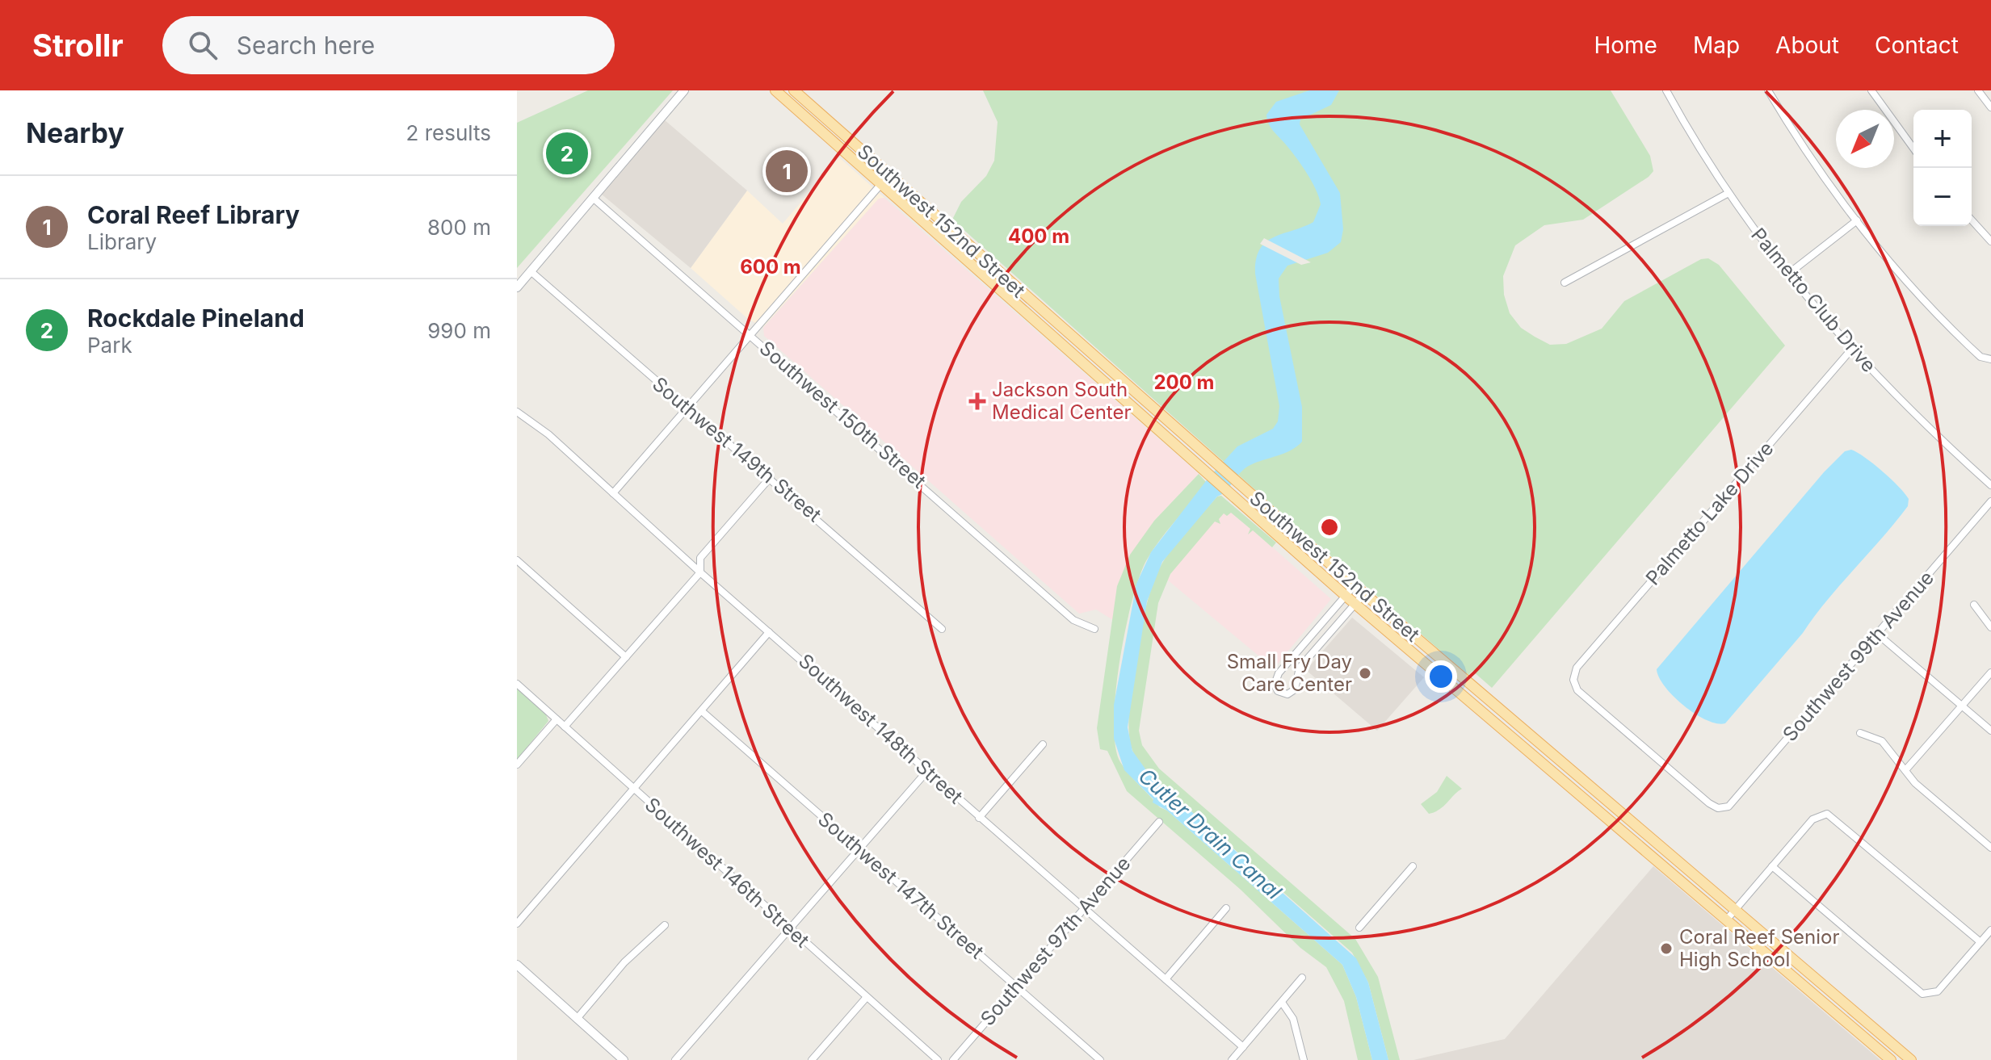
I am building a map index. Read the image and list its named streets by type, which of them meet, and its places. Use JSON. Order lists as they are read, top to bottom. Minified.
{"streets":{"main road":["Southwest 152nd Street"],"street":["Palmetto Club Drive","Southwest 150th Street","Southwest 149th Street","Palmetto Lake Drive","Southwest 99th Avenue","Southwest 148th Street","Southwest 146th Street","Southwest 147th Street","Southwest 97th Avenue"]},"crossings":[["Palmetto Club Drive","Palmetto Lake Drive"],["Palmetto Lake Drive","Southwest 99th Avenue"],["Southwest 148th Street","Southwest 97th Avenue"],["Southwest 147th Street","Southwest 97th Avenue"]],"water":["Cutler Drain Canal"],"places":{"health":["Jackson South Medical Center"],"other":["Small Fry Day Care Center","Coral Reef Senior High School"]},"north":"bottom left","page":{"header":"Strollr","search":"Search here","nav":["Home","Map","About","Contact"],"heading":["Nearby","2 results"],"map_buttons":["+","−"],"pins":["2","1"],"list":[{"mark":"1","name":"Coral Reef Library","note":"Library","value":"800 m"},{"mark":"2","name":"Rockdale Pineland","note":"Park","value":"990 m"}]},"rings":["400 m","600 m","200 m"]}
